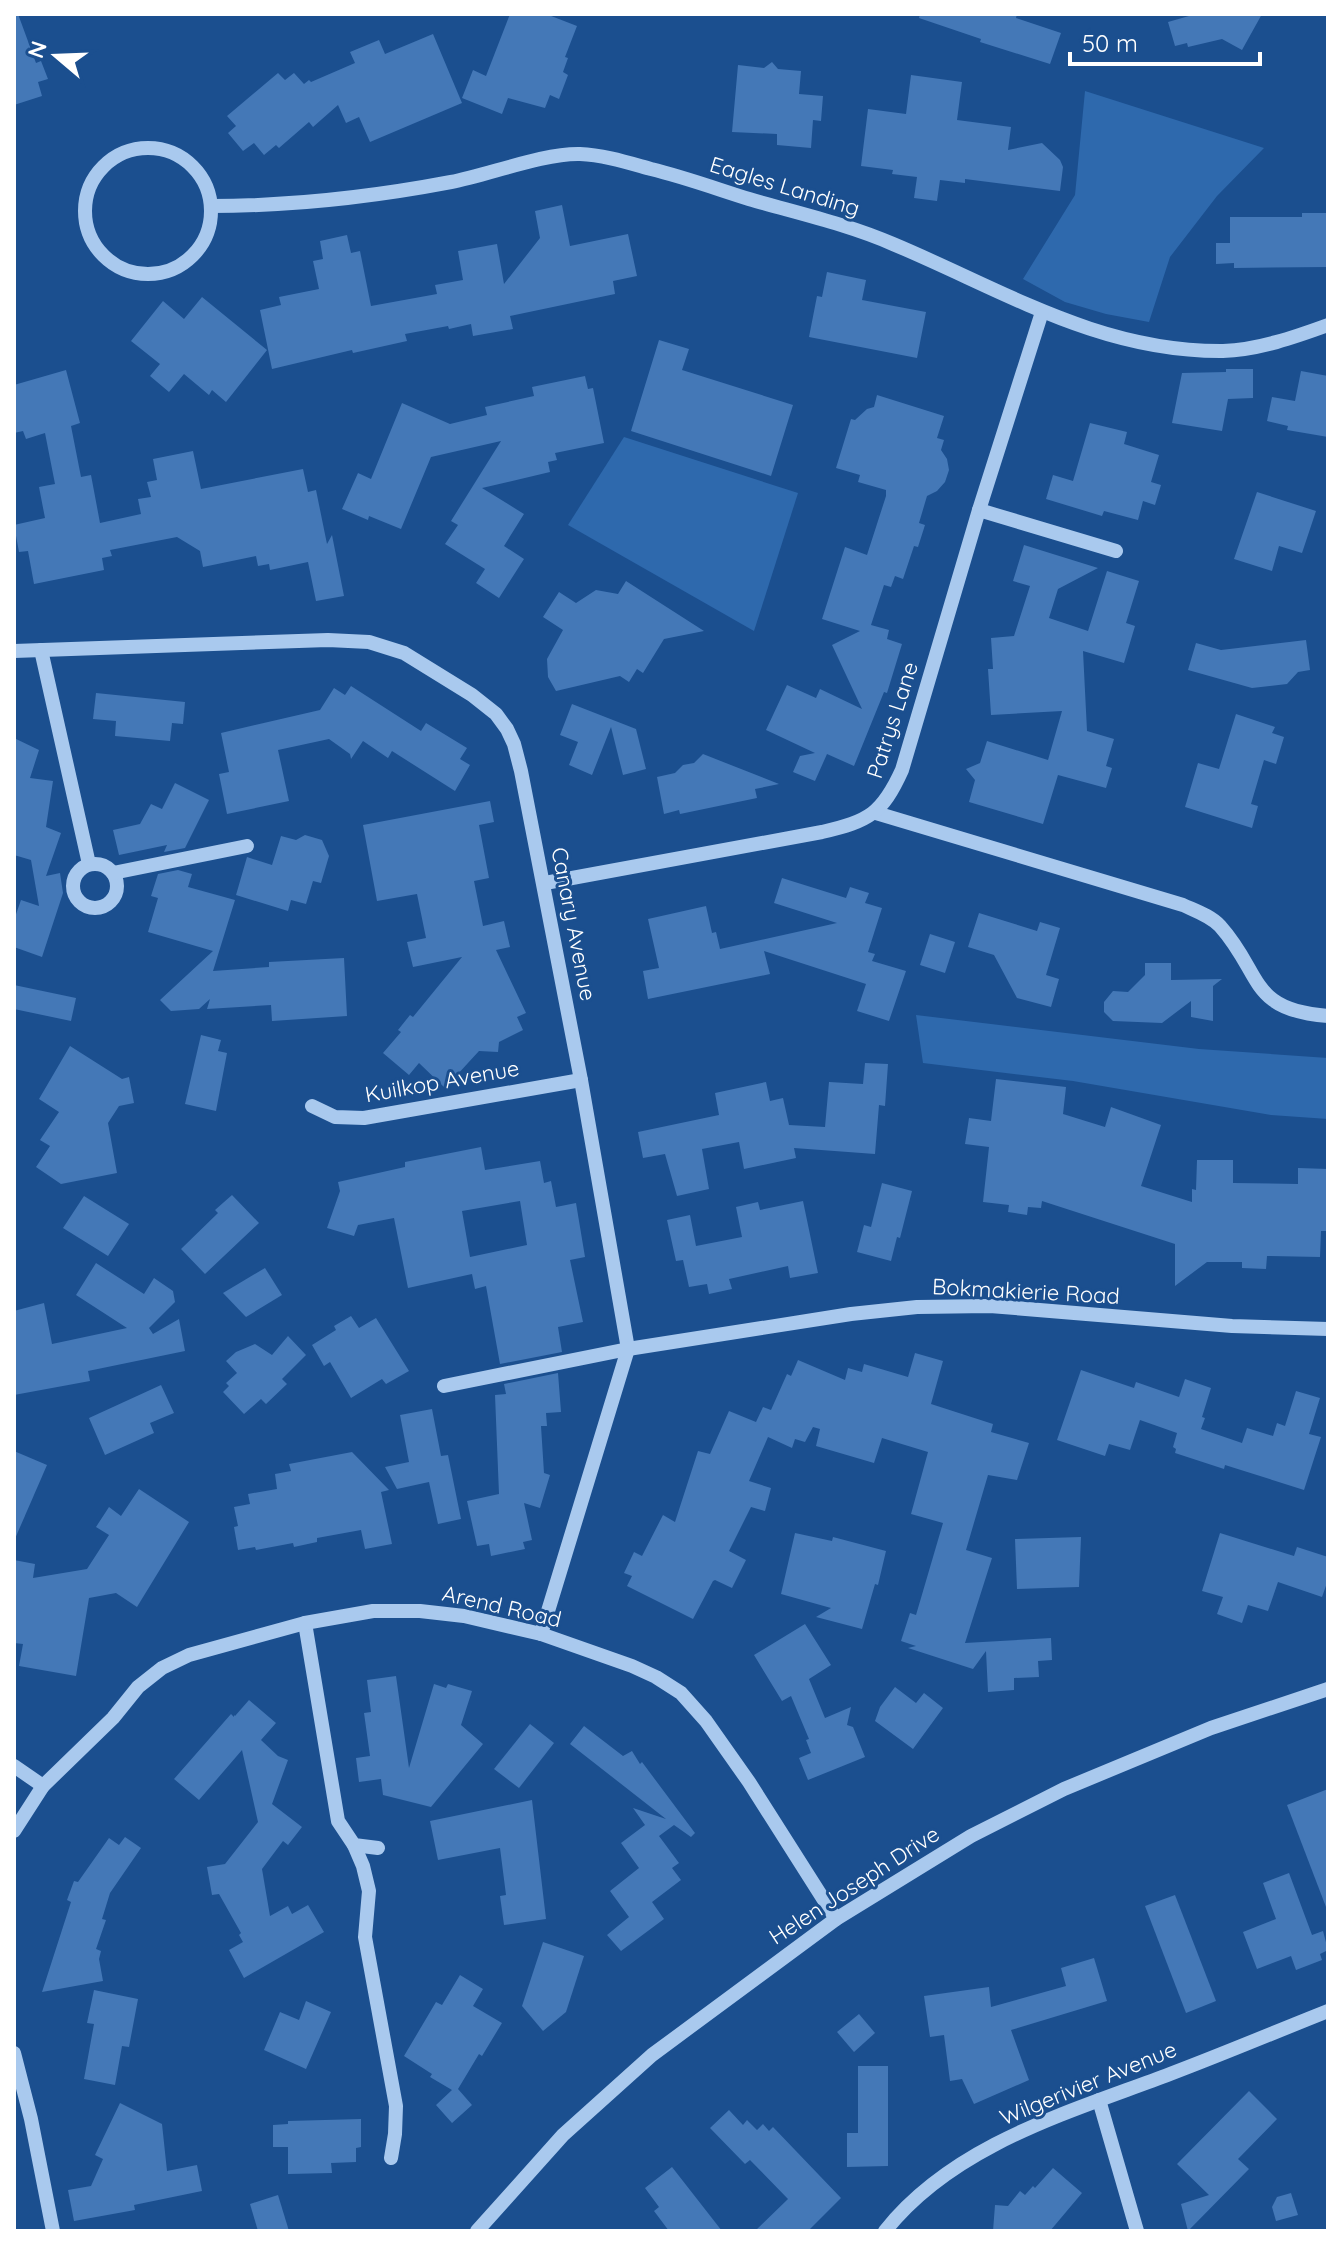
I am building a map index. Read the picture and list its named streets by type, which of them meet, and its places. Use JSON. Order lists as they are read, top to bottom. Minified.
{"streets":{"street":["Eagles Landing","Patrys Lane","Canary Avenue","Kuilkop Avenue","Bokmakierie Road","Arend Road","Helen Joseph Drive","Wilgerivier Avenue"]},"crossings":[["Eagles Landing","Patrys Lane"],["Patrys Lane","Canary Avenue"],["Canary Avenue","Kuilkop Avenue"],["Canary Avenue","Bokmakierie Road"],["Canary Avenue","Arend Road"],["Arend Road","Helen Joseph Drive"]],"scale_bar":"50 m","north":"left"}
